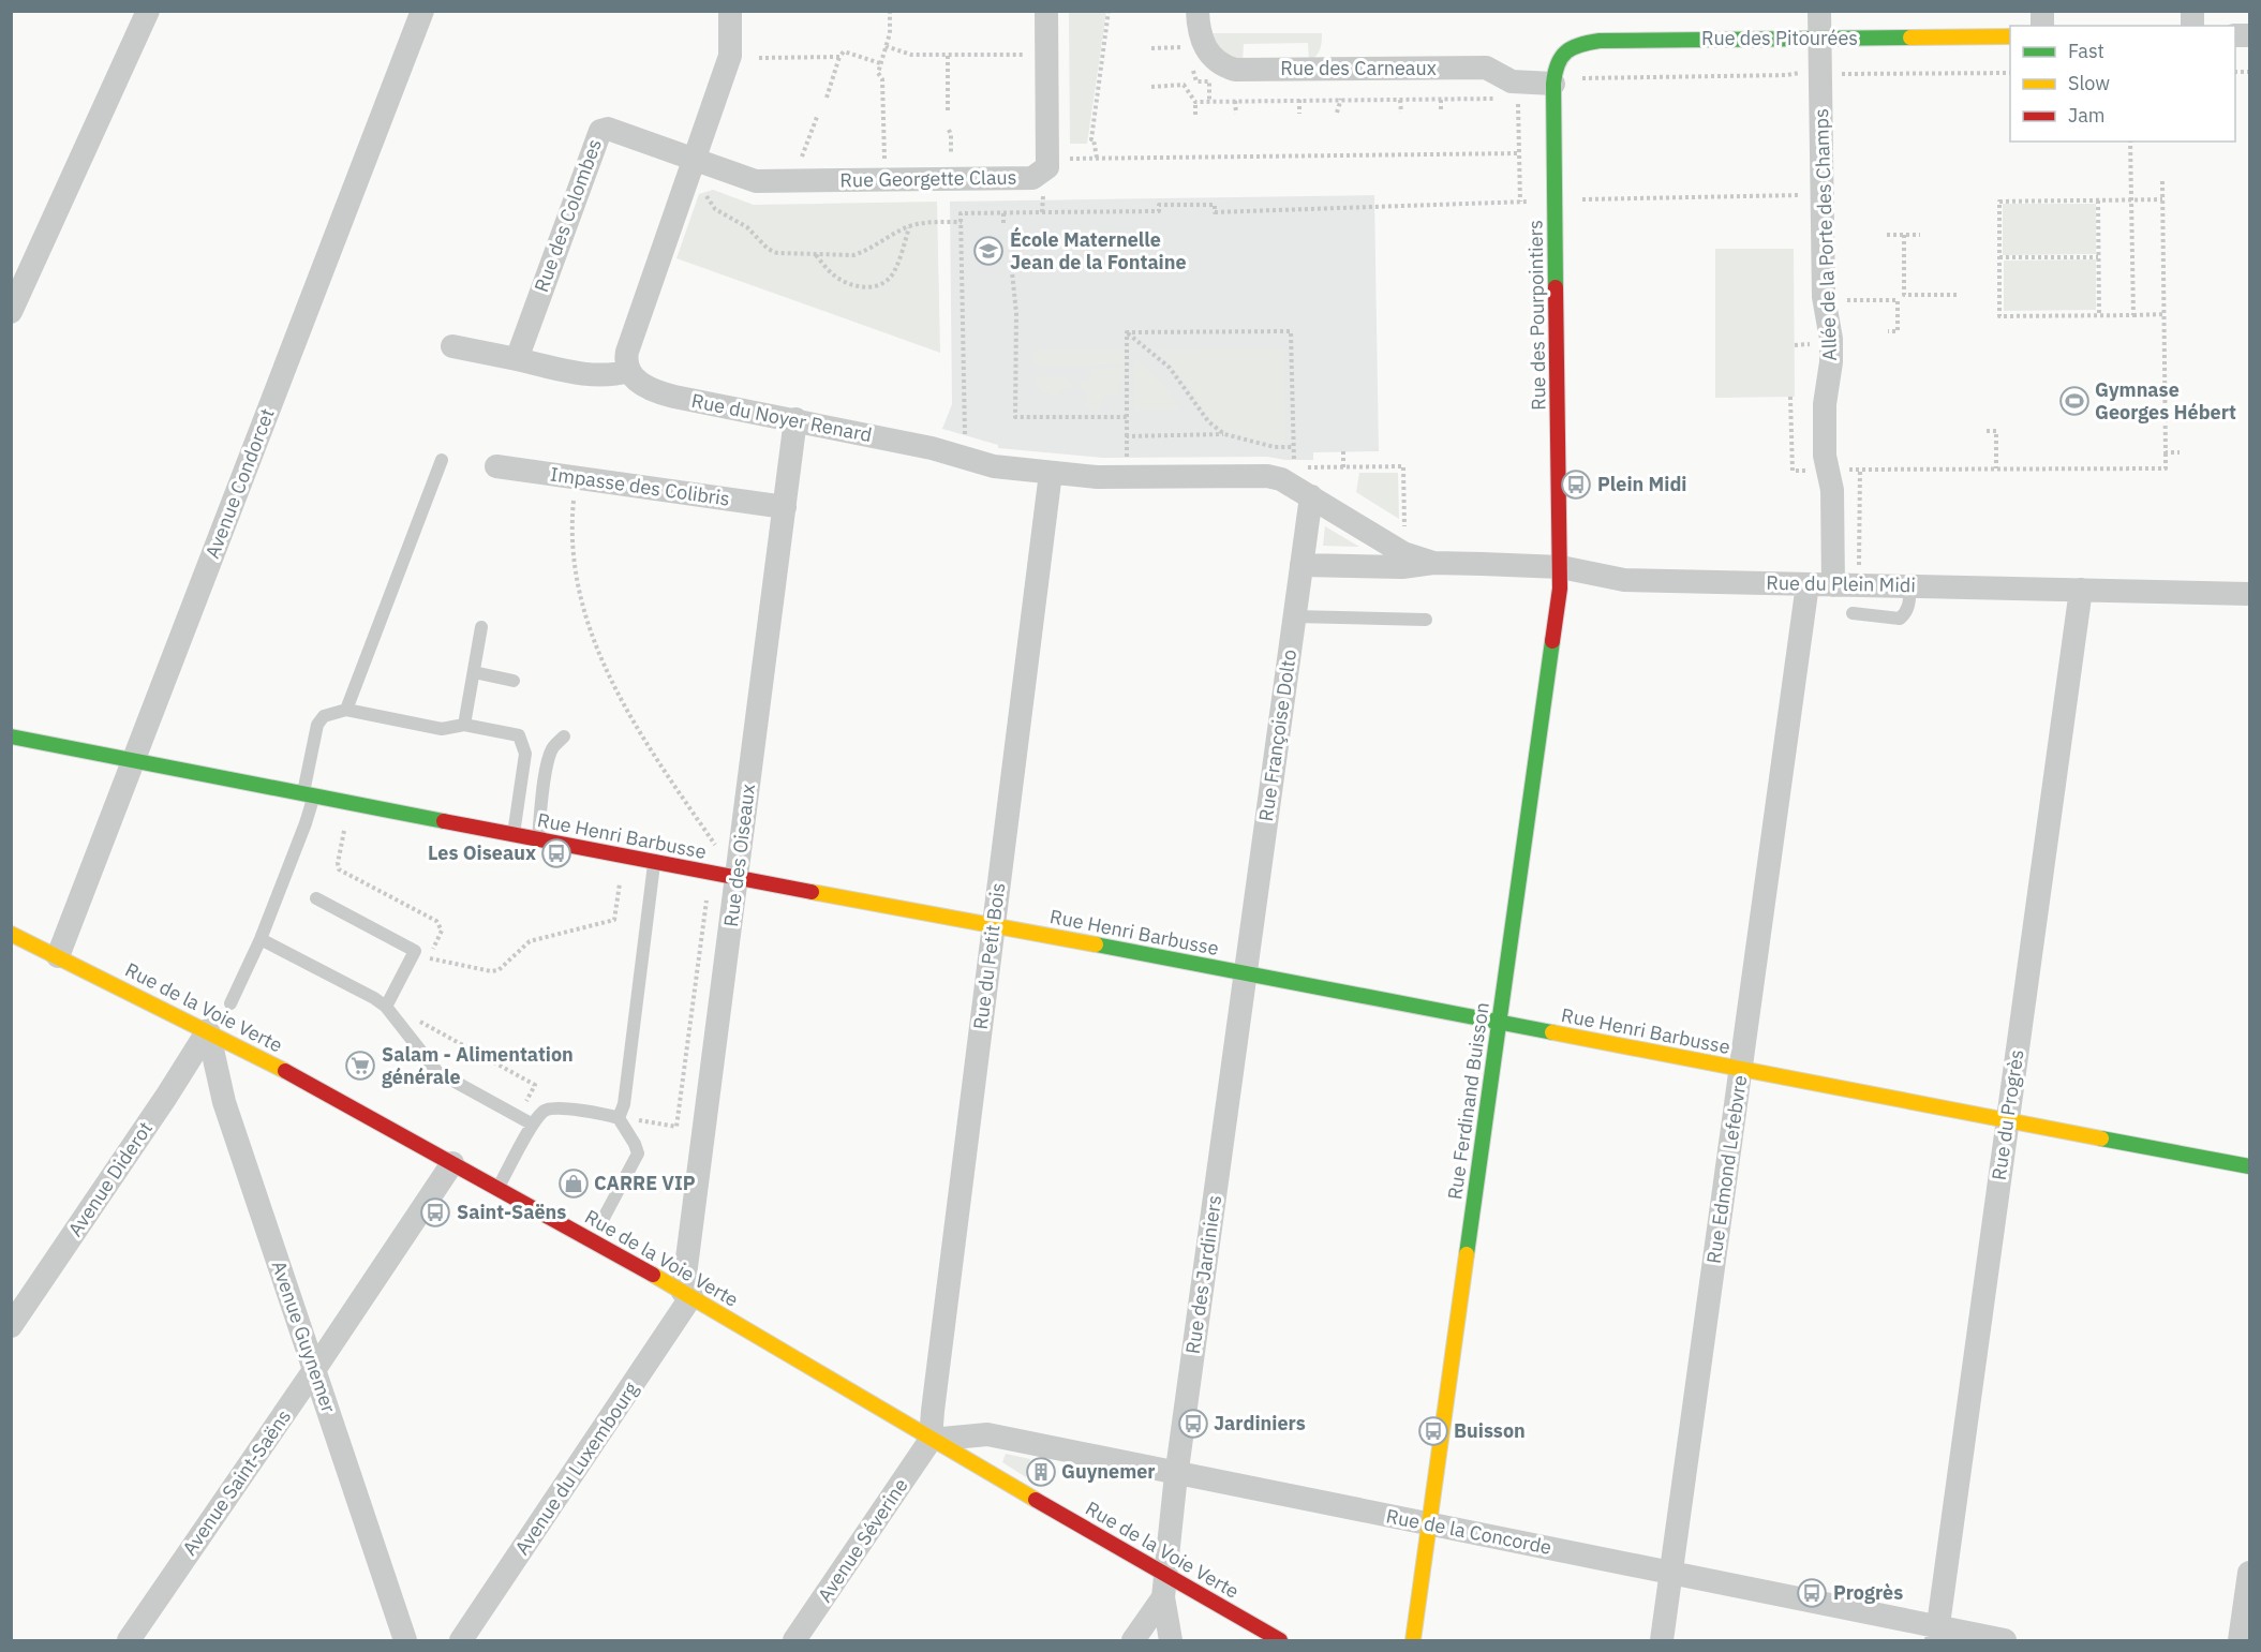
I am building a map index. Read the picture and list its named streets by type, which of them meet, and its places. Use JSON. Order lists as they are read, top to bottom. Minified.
{"streets":{"street":["Rue des Pitourées","Rue des Carneaux","Rue Georgette Claus","Rue des Colombes","Allée de la Porte des Champs","Rue des Pourpointiers","Rue du Noyer Renard","Avenue Condorcet","Impasse des Colibris","Rue du Plein Midi","Rue Françoise Dolto","Rue Henri Barbusse","Rue des Oiseaux","Rue du Petit Bois","Rue de la Voie Verte","Rue Ferdinand Buisson","Rue du Progrès","Rue Edmond Lefebvre","Avenue Diderot","Rue des Jardiniers","Avenue Guynemer","Avenue du Luxembourg","Avenue Saint-Saëns","Rue de la Concorde","Avenue Séverine"]},"crossings":[["Rue des Pitourées","Rue des Carneaux"],["Rue des Pitourées","Allée de la Porte des Champs"],["Rue des Pitourées","Rue des Pourpointiers"],["Rue des Carneaux","Rue des Pourpointiers"],["Rue Georgette Claus","Rue des Colombes"],["Allée de la Porte des Champs","Rue du Plein Midi"],["Rue des Pourpointiers","Rue du Plein Midi"],["Rue des Pourpointiers","Rue Ferdinand Buisson"],["Rue du Noyer Renard","Rue du Plein Midi"],["Rue du Noyer Renard","Rue Françoise Dolto"],["Rue du Noyer Renard","Rue des Oiseaux"],["Rue du Noyer Renard","Rue du Petit Bois"],["Avenue Condorcet","Rue Henri Barbusse"],["Avenue Condorcet","Rue de la Voie Verte"],["Impasse des Colibris","Rue des Oiseaux"],["Rue du Plein Midi","Rue Françoise Dolto"],["Rue du Plein Midi","Rue Ferdinand Buisson"],["Rue du Plein Midi","Rue du Progrès"],["Rue du Plein Midi","Rue Edmond Lefebvre"],["Rue Françoise Dolto","Rue Henri Barbusse"],["Rue Françoise Dolto","Rue des Jardiniers"],["Rue Henri Barbusse","Rue des Oiseaux"],["Rue Henri Barbusse","Rue du Petit Bois"],["Rue Henri Barbusse","Rue Ferdinand Buisson"],["Rue Henri Barbusse","Rue du Progrès"],["Rue Henri Barbusse","Rue Edmond Lefebvre"],["Rue Henri Barbusse","Rue des Jardiniers"],["Rue des Oiseaux","Rue de la Voie Verte"],["Rue des Oiseaux","Avenue du Luxembourg"],["Rue du Petit Bois","Rue de la Voie Verte"],["Rue du Petit Bois","Rue de la Concorde"],["Rue du Petit Bois","Avenue Séverine"],["Rue de la Voie Verte","Avenue Diderot"],["Rue de la Voie Verte","Rue des Jardiniers"],["Rue de la Voie Verte","Avenue Guynemer"],["Rue de la Voie Verte","Avenue du Luxembourg"],["Rue de la Voie Verte","Avenue Saint-Saëns"],["Rue de la Voie Verte","Rue de la Concorde"],["Rue de la Voie Verte","Avenue Séverine"],["Rue Ferdinand Buisson","Rue de la Concorde"],["Rue du Progrès","Rue de la Concorde"],["Rue Edmond Lefebvre","Rue de la Concorde"],["Avenue Diderot","Avenue Guynemer"],["Rue des Jardiniers","Rue de la Concorde"],["Avenue Guynemer","Avenue Saint-Saëns"],["Rue de la Concorde","Avenue Séverine"]],"places":{"school or university":["École Maternelle Jean de la Fontaine"],"sports":["Gymnase Georges Hébert"],"bus stop":["Plein Midi","Les Oiseaux","Saint-Saëns","Jardiniers","Buisson","Progrès"],"supermarket":["Salam - Alimentation générale"],"shop":["CARRE VIP"],"building":["Guynemer"]},"legend":["Fast","Slow","Jam"]}
